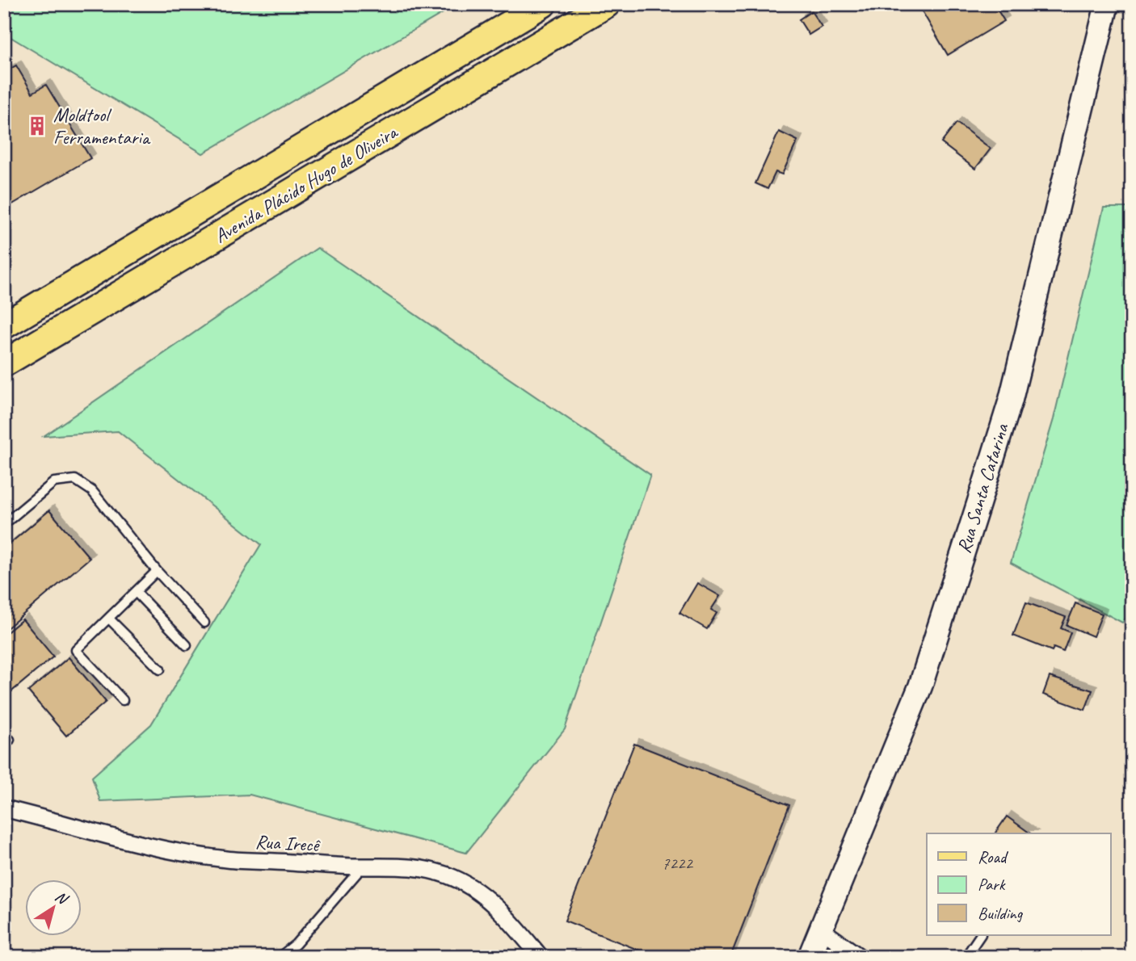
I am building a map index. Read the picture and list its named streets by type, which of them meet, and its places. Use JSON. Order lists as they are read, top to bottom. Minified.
{"streets":{"main road":["Avenida Plácido Hugo de Oliveira"],"street":["Rua Santa Catarina","Rua Irecê"]},"places":{"building":["Moldtool Ferramentaria"]},"house_numbers":["7222"],"legend":["Road","Park","Building"],"north":"top right"}
